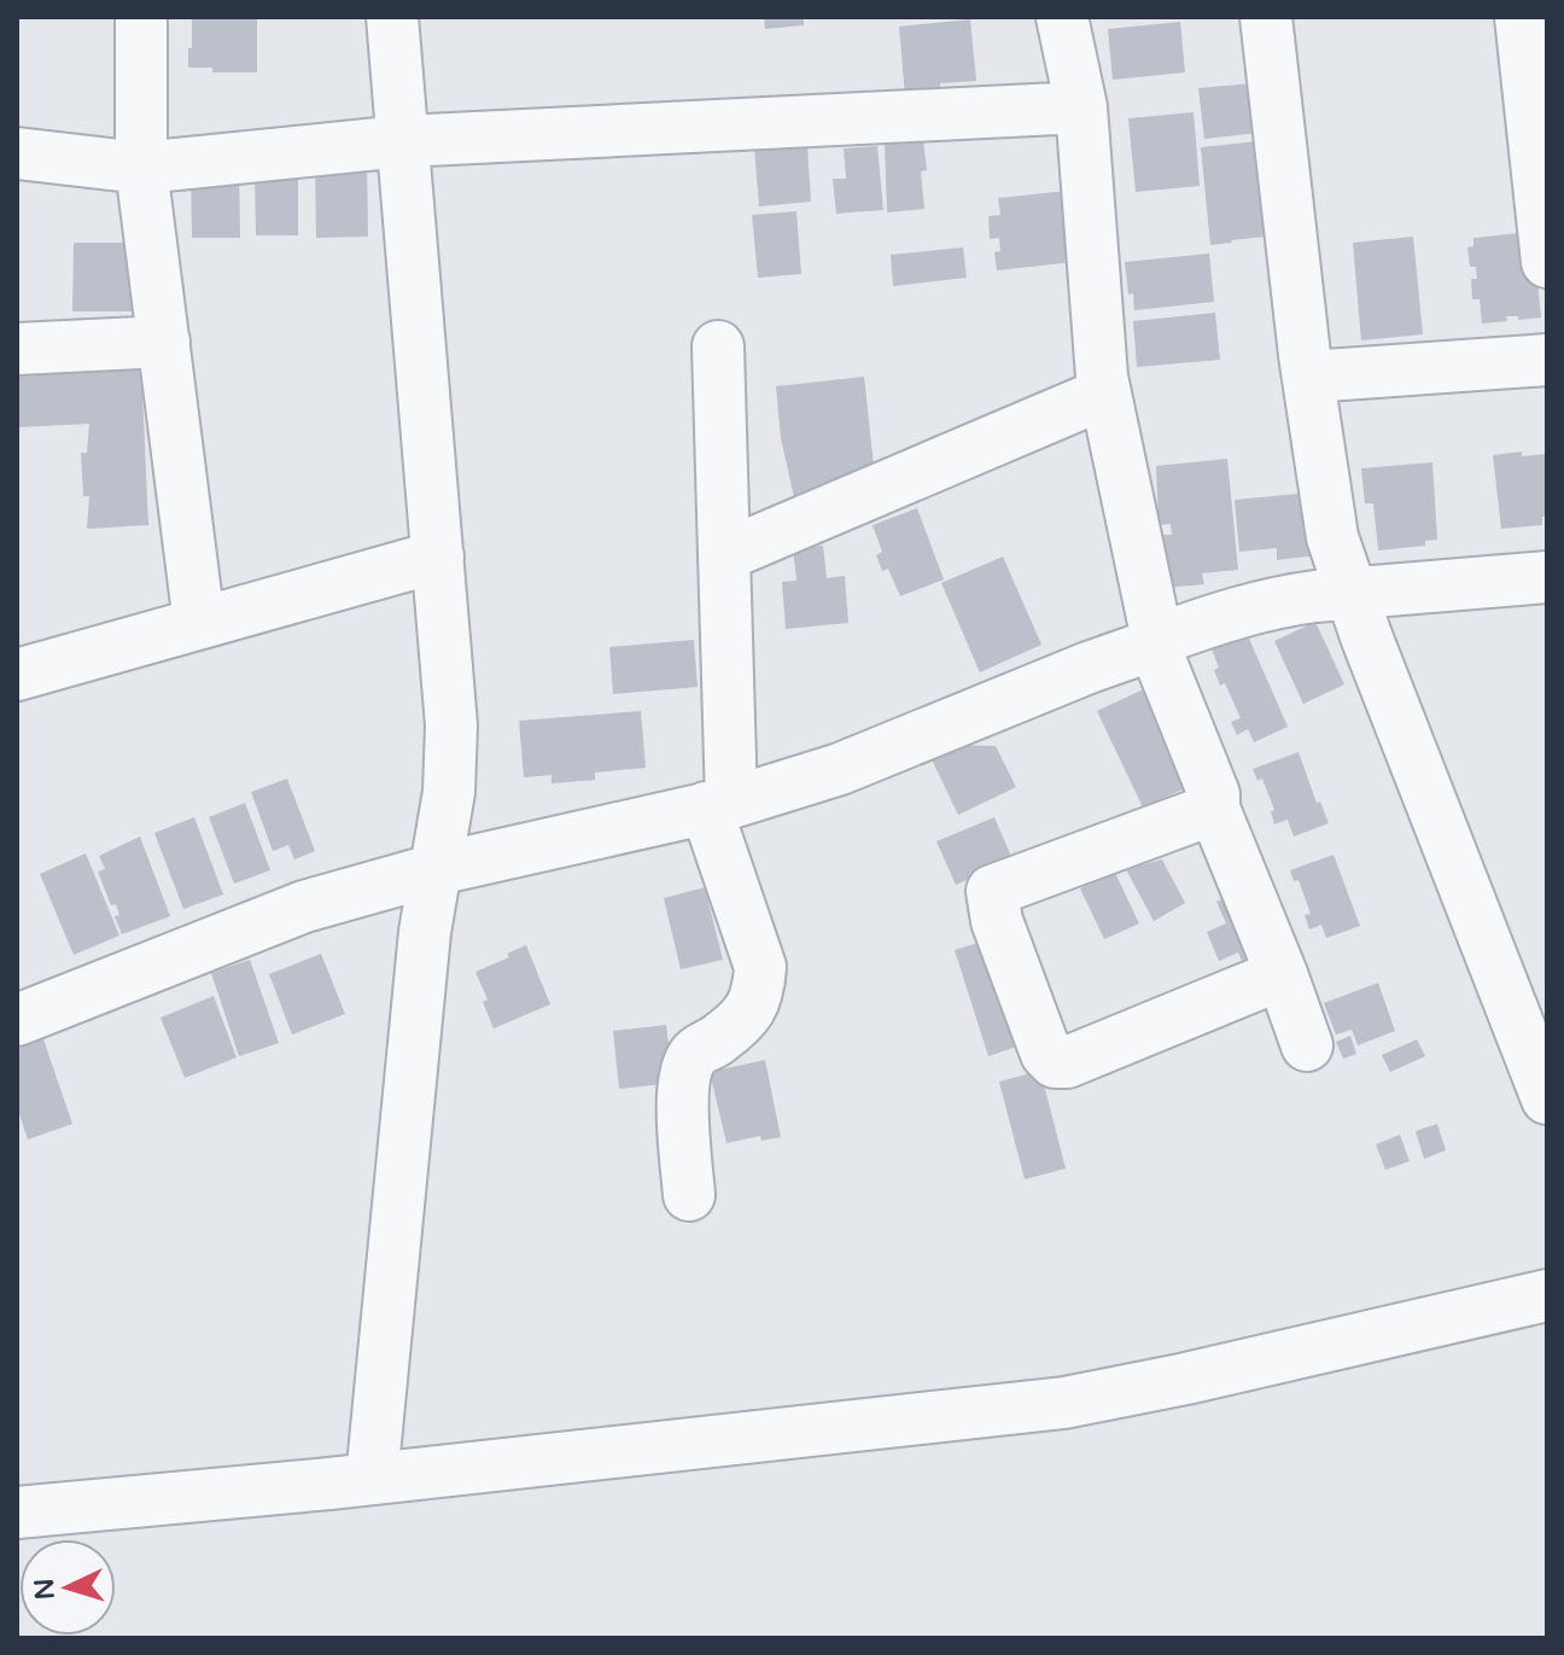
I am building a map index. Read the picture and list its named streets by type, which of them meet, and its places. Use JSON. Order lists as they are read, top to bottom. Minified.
{"north":"left"}
